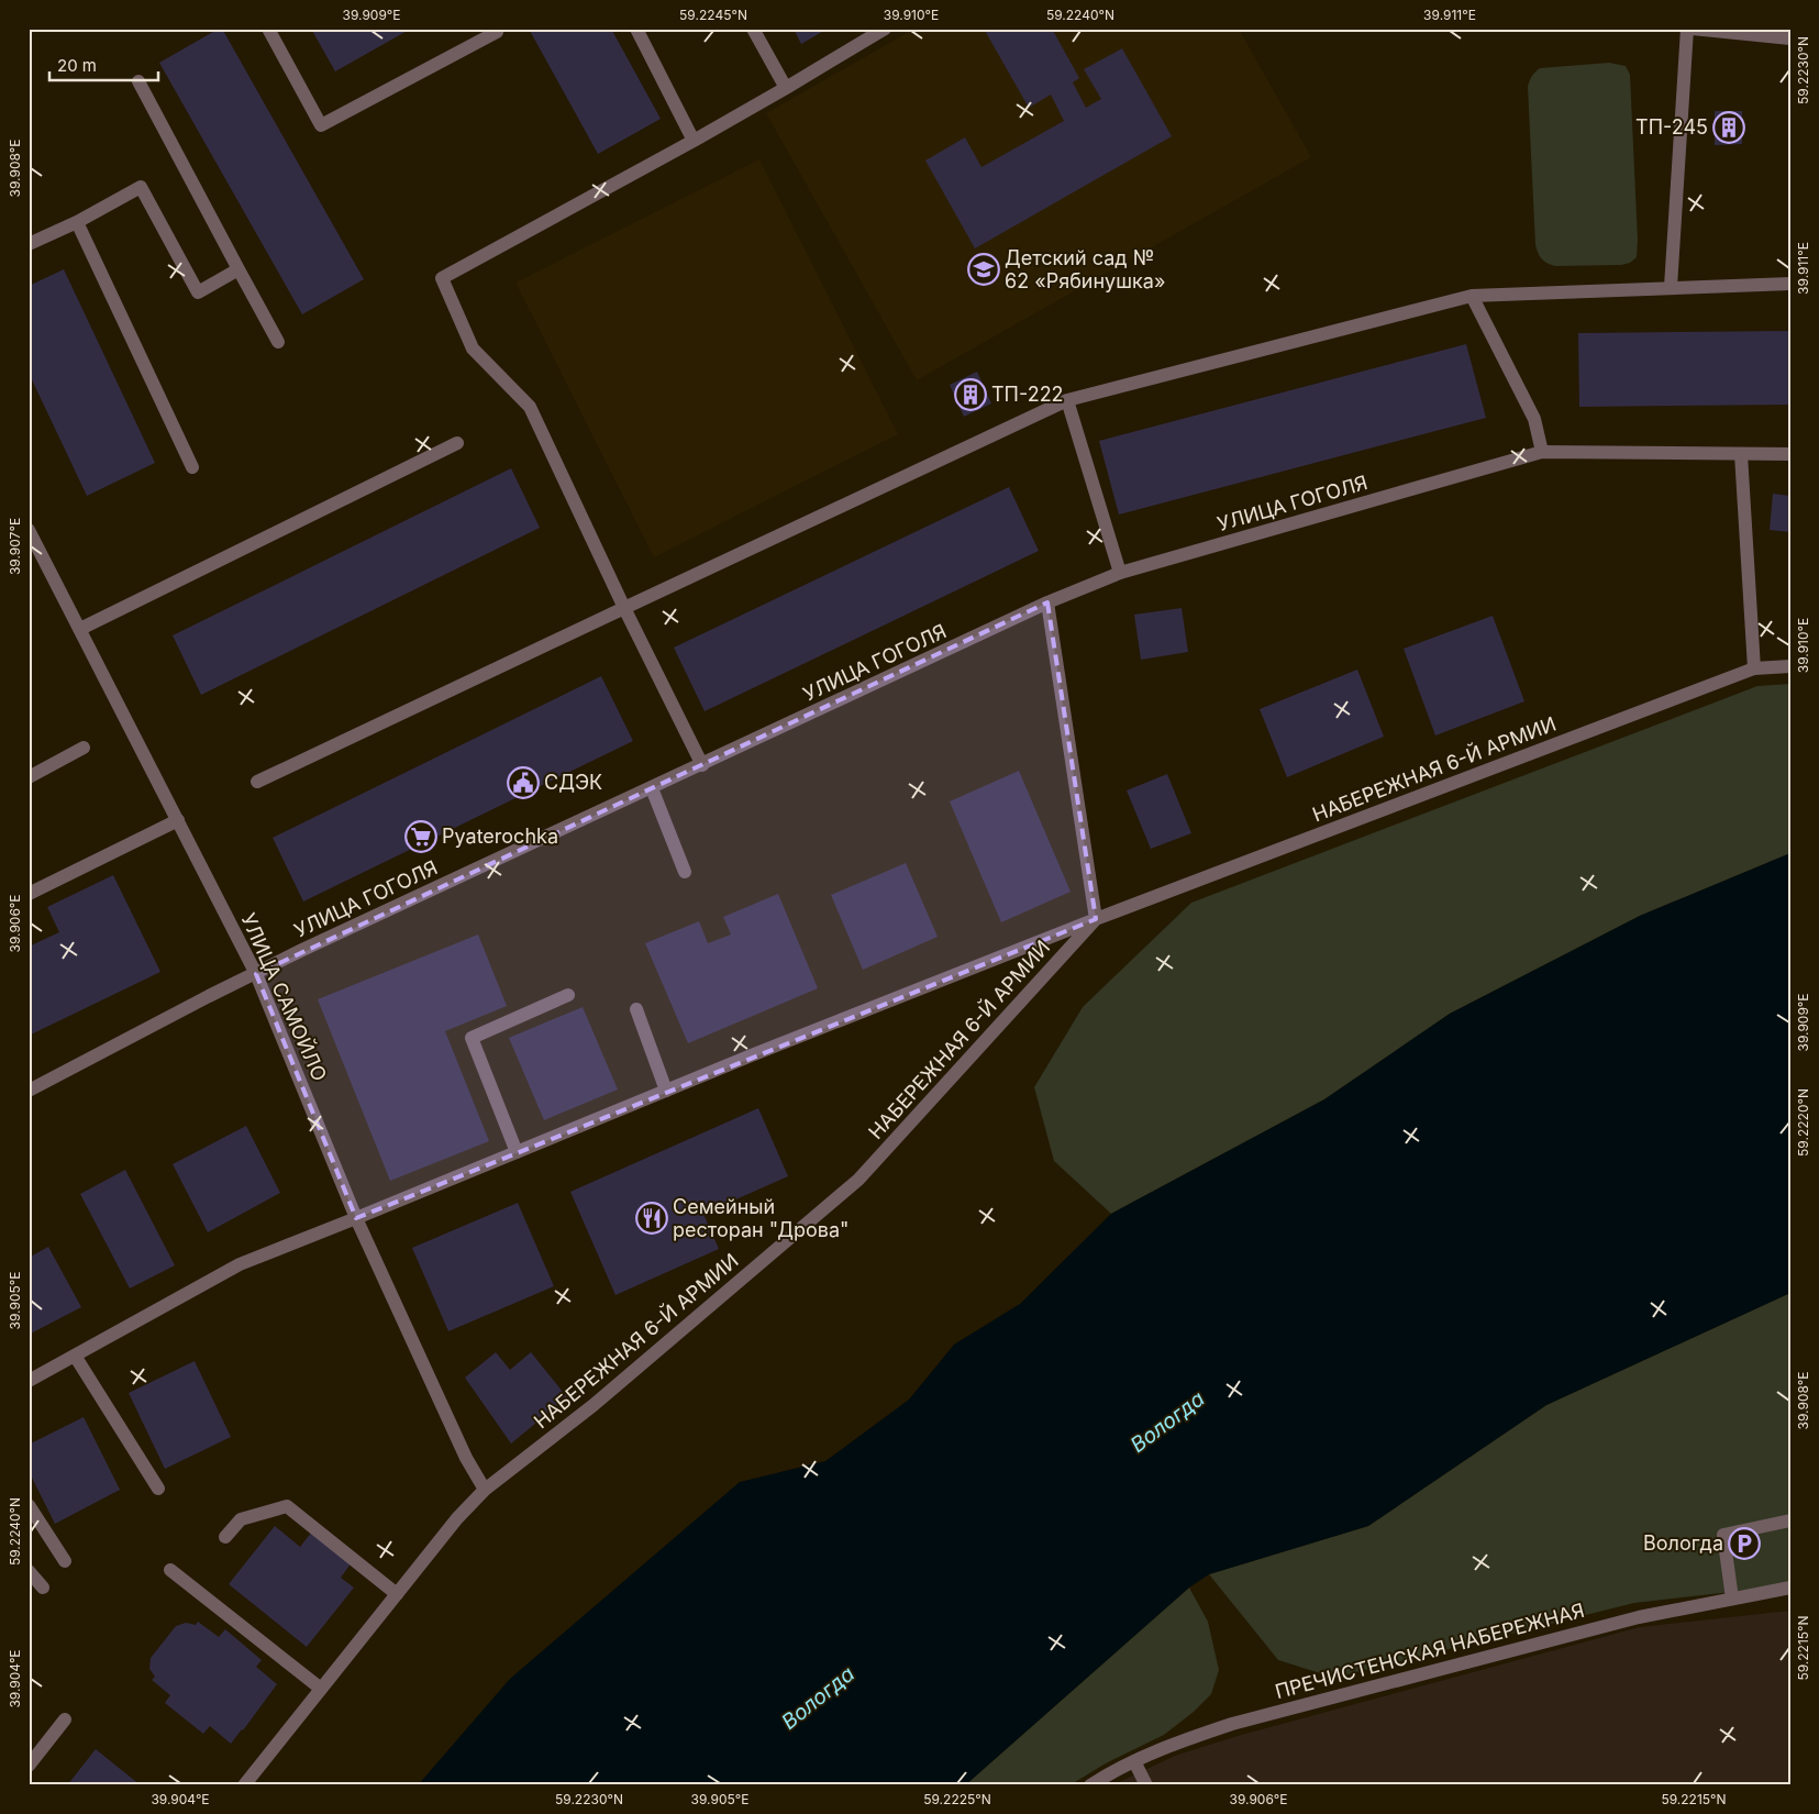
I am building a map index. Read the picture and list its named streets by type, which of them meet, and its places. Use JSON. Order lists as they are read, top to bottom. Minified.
{"streets":{"street":["УЛИЦА ГОГОЛЯ","НАБЕРЕЖНАЯ 6-Й АРМИИ","УЛИЦА САМОЙЛО","ПРЕЧИСТЕНСКАЯ НАБЕРЕЖНАЯ"]},"crossings":[["УЛИЦА ГОГОЛЯ","УЛИЦА САМОЙЛО"],["НАБЕРЕЖНАЯ 6-Й АРМИИ","УЛИЦА САМОЙЛО"]],"water":["Вологда"],"places":{"building":["ТП-245","ТП-222"],"school or university":["Детский сад № 62 «Рябинушка»"],"public building":["СДЭК"],"supermarket":["Pyaterochka"],"restaurant":["Семейный ресторан \"Дрова\""],"parking":["Вологда"]},"scale_bar":"20 m","coordinates":["39.909°E","59.2245°N","39.910°E","59.2240°N","39.911°E","59.2230°N","39.908°E","39.907°E","39.906°E","59.2220°N","39.905°E","59.2215°N","39.904°E","59.2225°N"]}
